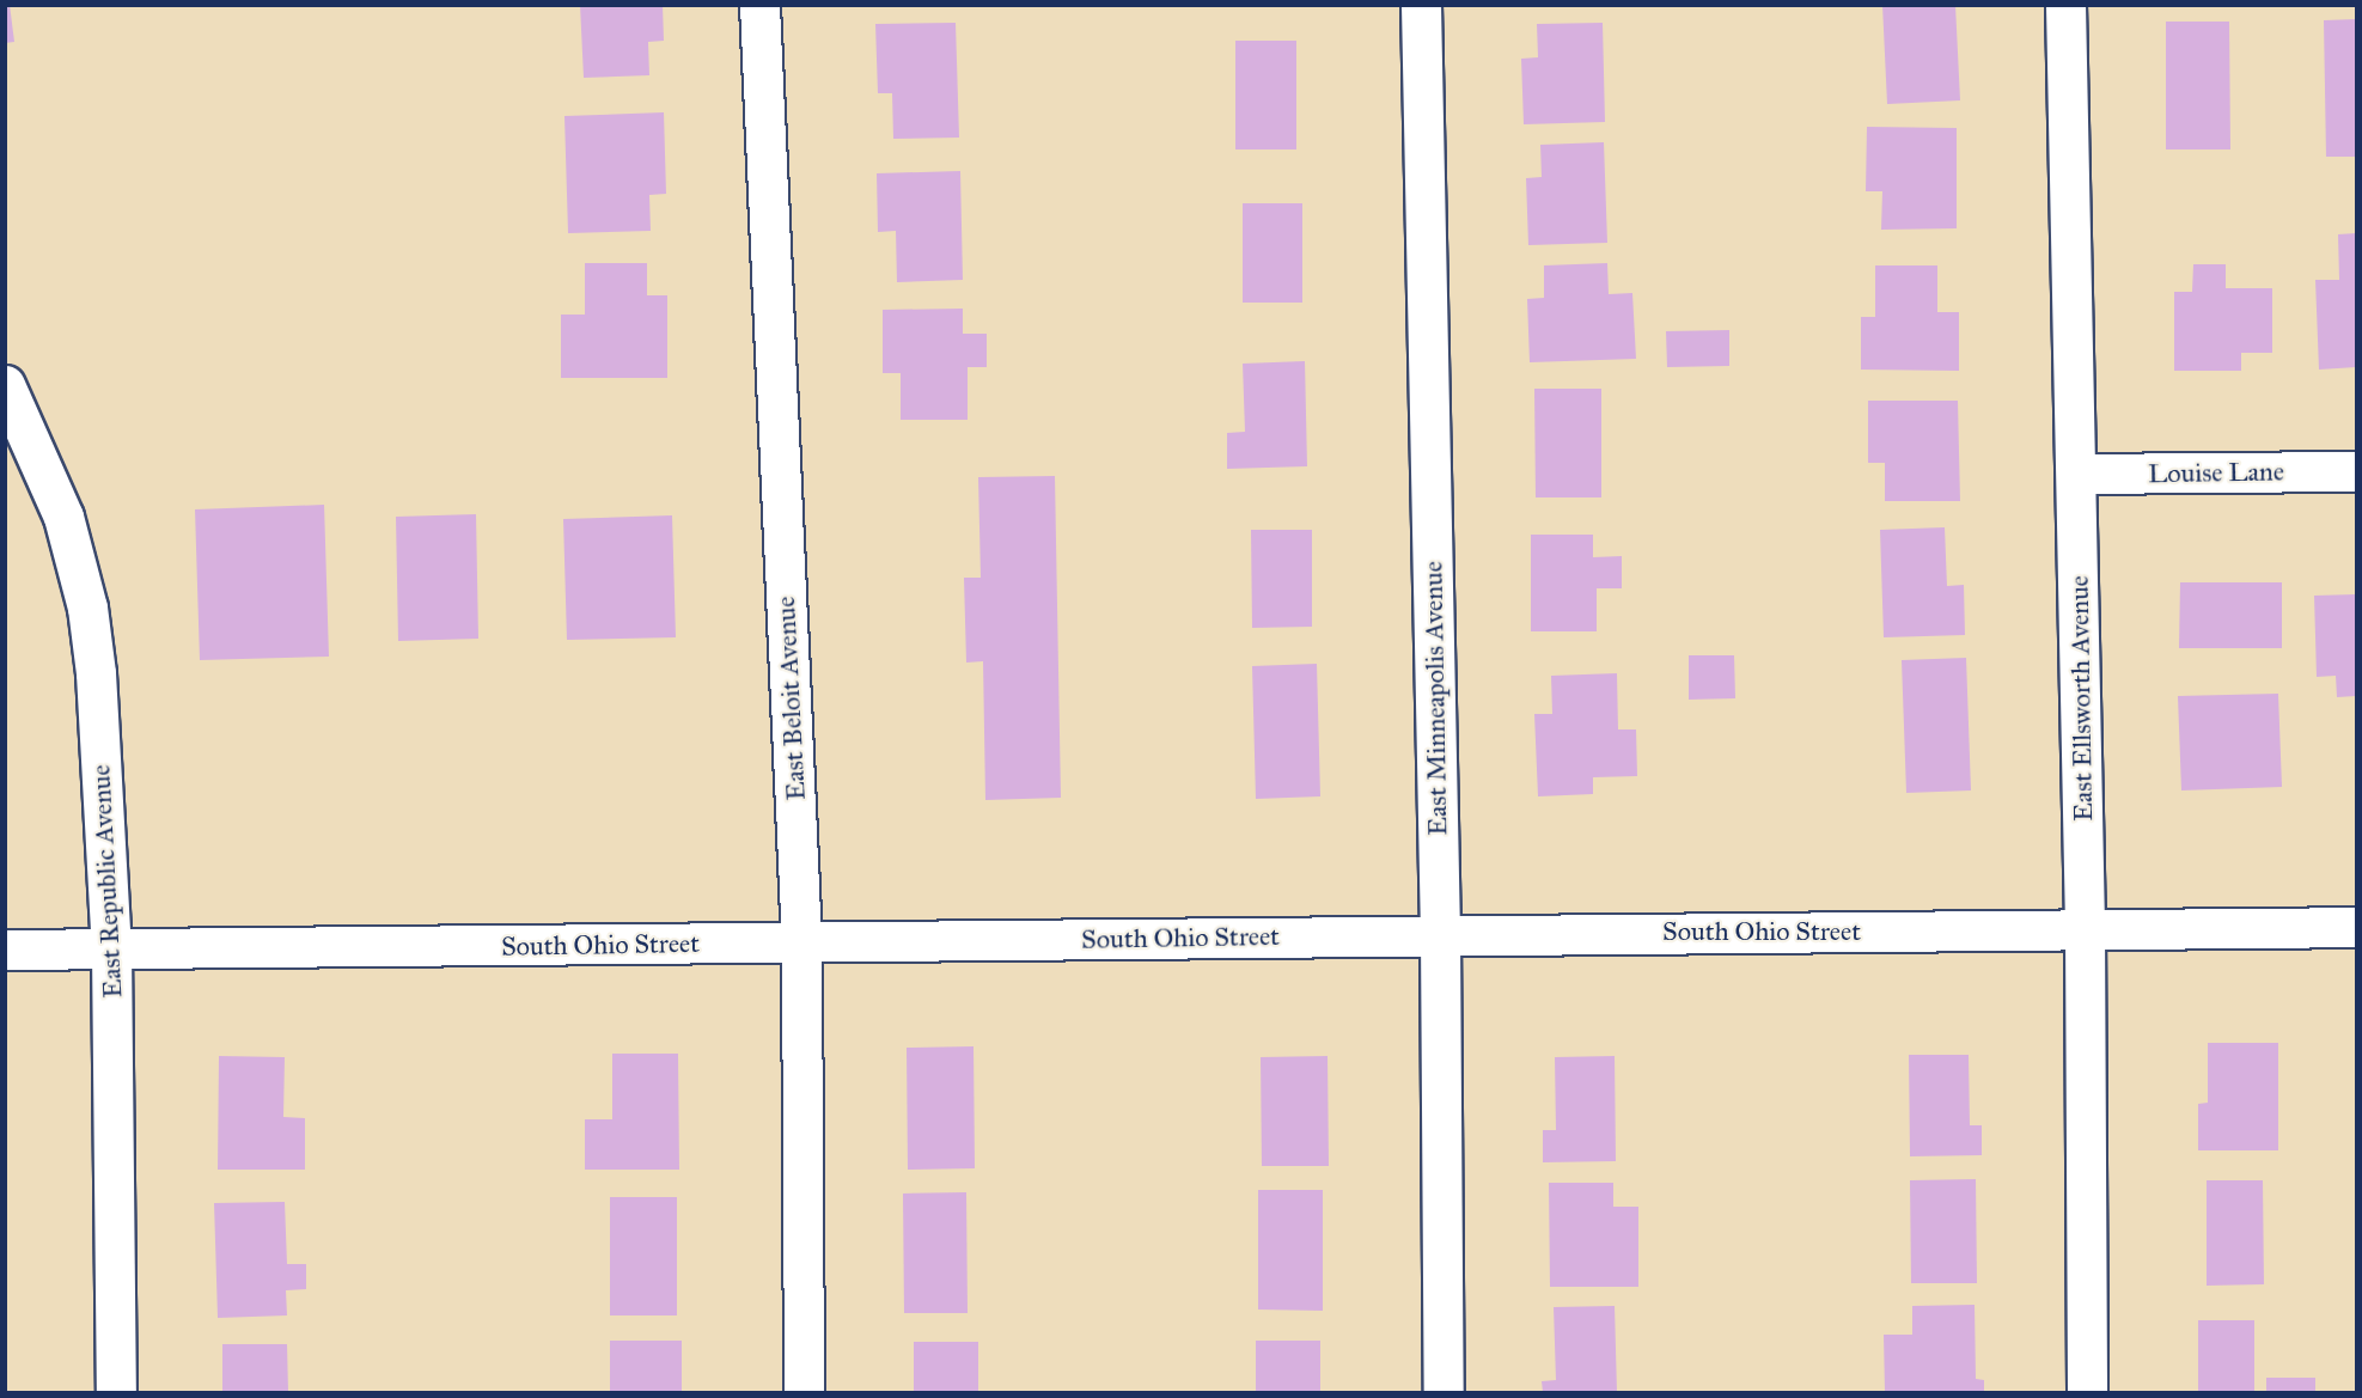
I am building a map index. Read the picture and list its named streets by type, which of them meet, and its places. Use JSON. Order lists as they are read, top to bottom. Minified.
{"streets":{"street":["Louise Lane","East Beloit Avenue","East Minneapolis Avenue","East Ellsworth Avenue","East Republic Avenue","South Ohio Street"]},"crossings":[["Louise Lane","East Ellsworth Avenue"],["East Beloit Avenue","South Ohio Street"],["East Minneapolis Avenue","South Ohio Street"],["East Ellsworth Avenue","South Ohio Street"],["East Republic Avenue","South Ohio Street"]]}
